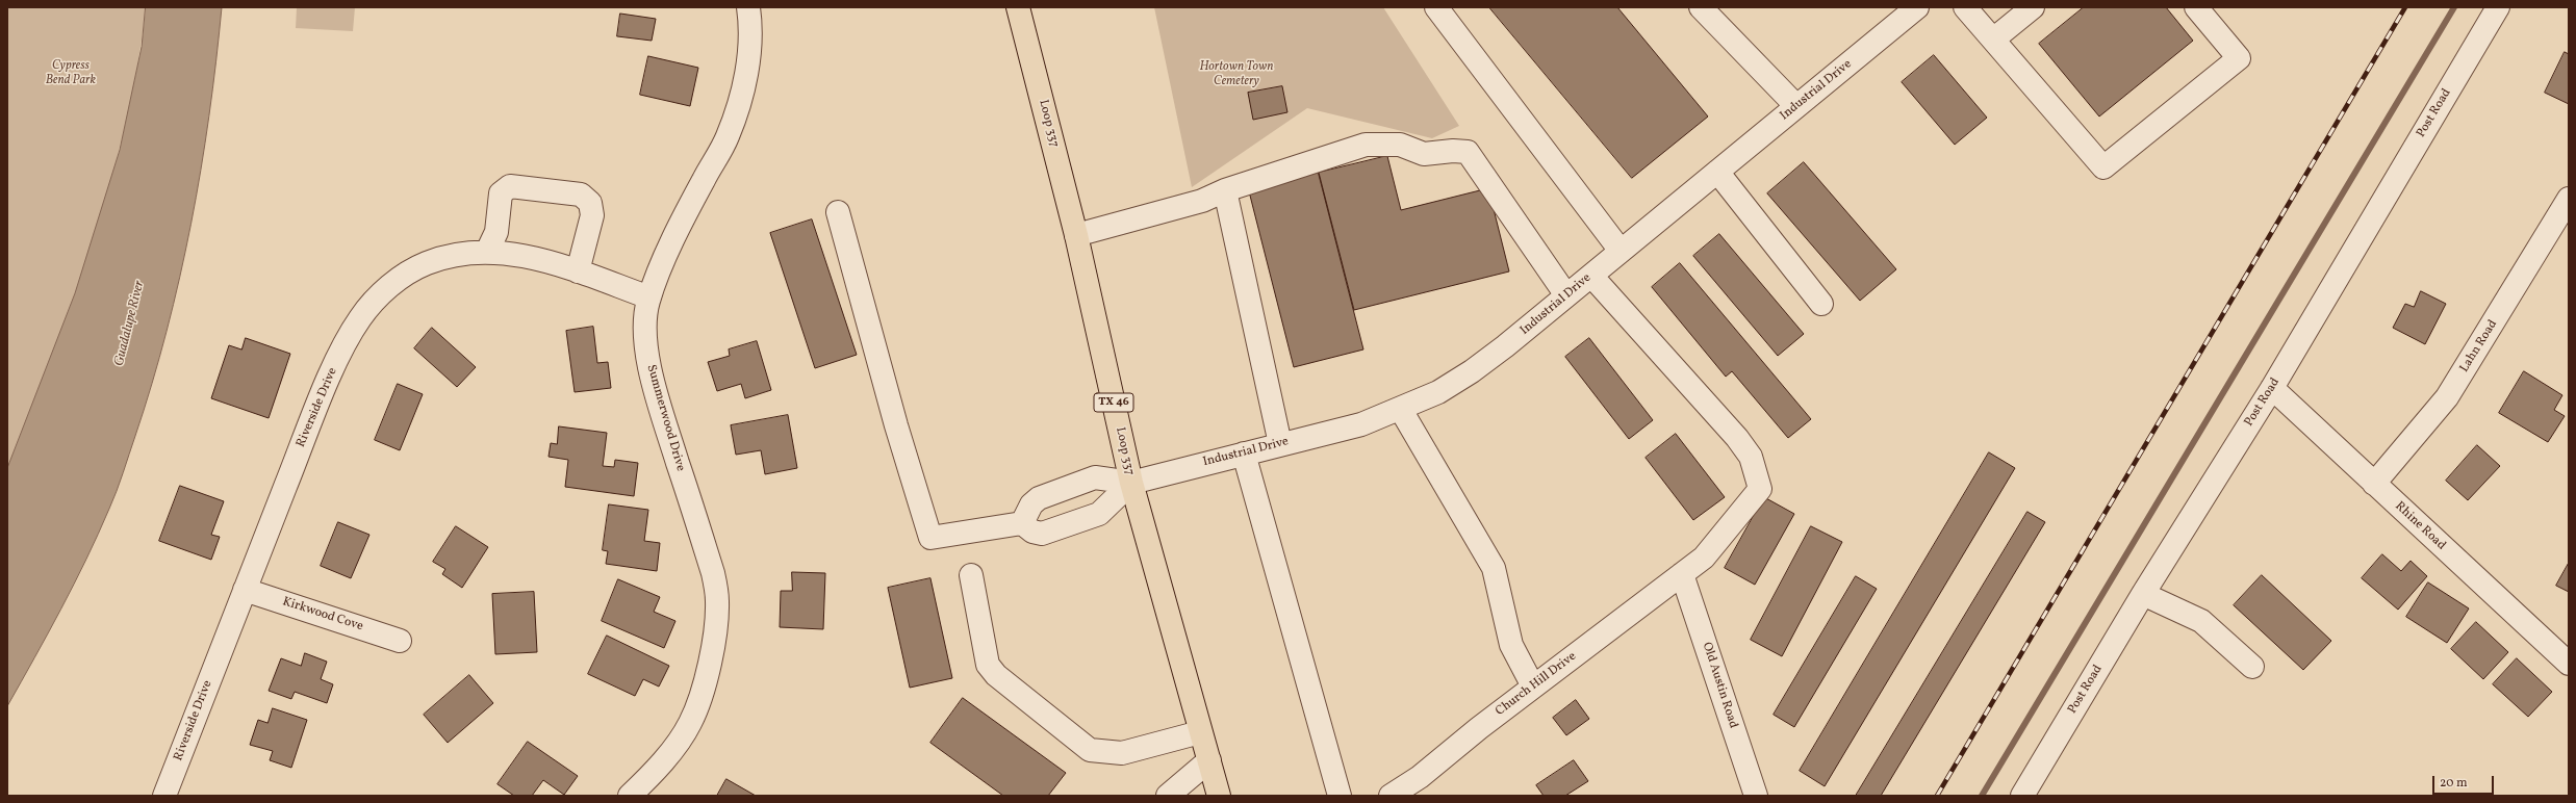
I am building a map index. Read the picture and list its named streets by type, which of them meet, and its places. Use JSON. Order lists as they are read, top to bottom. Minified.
{"streets":{"main road":["Loop 337","TX 46"],"street":["Industrial Drive","Post Road","Lahn Road","Riverside Drive","Summerwood Drive","Rhine Road","Kirkwood Cove","Church Hill Drive","Old Austin Road"]},"crossings":[["Industrial Drive","Loop 337"],["Industrial Drive","Church Hill Drive"],["Post Road","Rhine Road"],["Lahn Road","Rhine Road"],["Riverside Drive","Summerwood Drive"],["Riverside Drive","Kirkwood Cove"],["Church Hill Drive","Old Austin Road"]],"water":["Guadalupe River"],"parks":["Cypress Bend Park","Hortown Town Cemetery"],"scale_bar":"20 m"}
